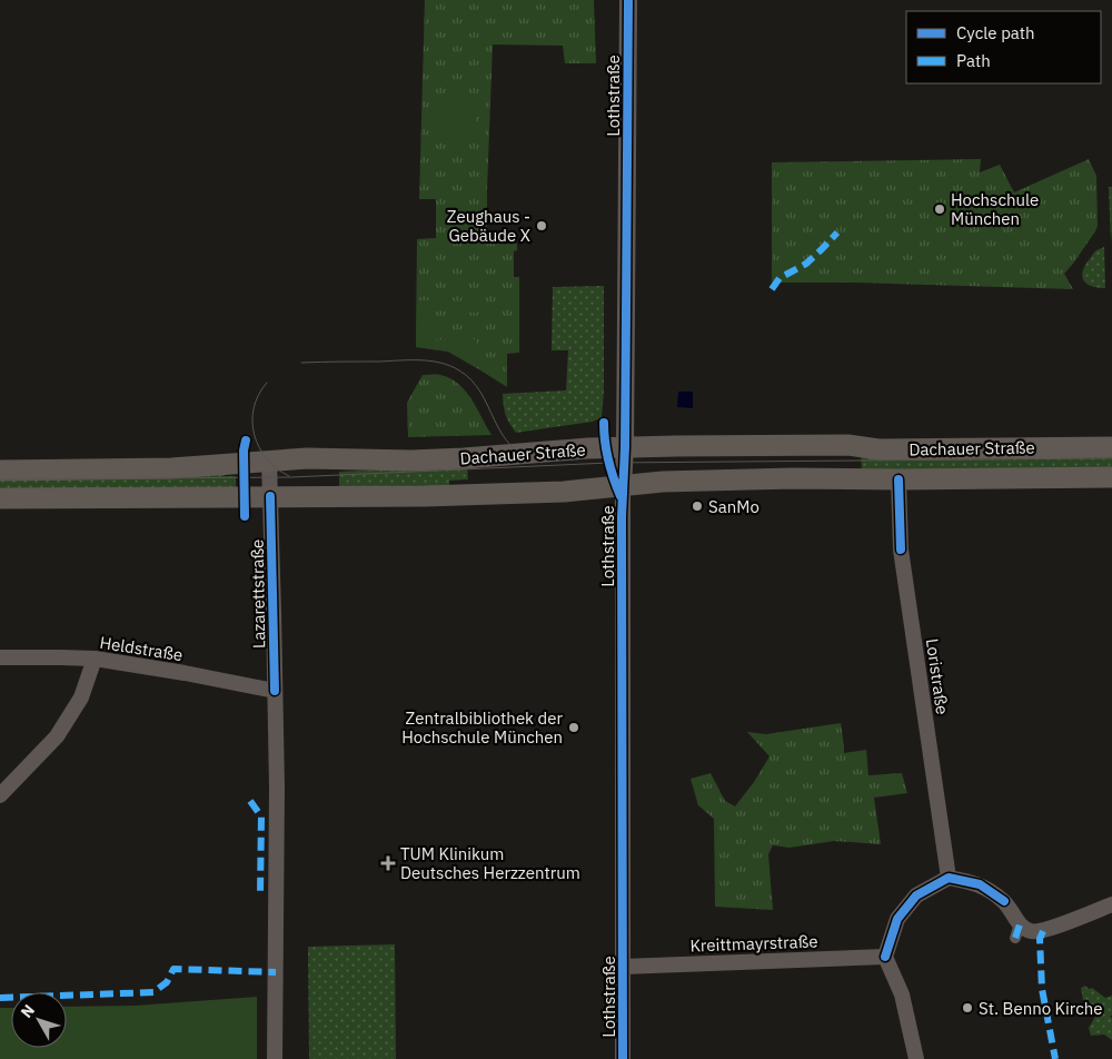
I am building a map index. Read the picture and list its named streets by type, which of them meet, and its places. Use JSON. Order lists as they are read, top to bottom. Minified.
{"streets":{"main road":["Dachauer Straße"],"street":["Lothstraße","Lazarettstraße","Heldstraße","Loristraße","Kreittmayrstraße"]},"crossings":[["Lothstraße","Dachauer Straße"],["Lothstraße","Kreittmayrstraße"],["Dachauer Straße","Lazarettstraße"],["Dachauer Straße","Loristraße"],["Lazarettstraße","Heldstraße"]],"places":{"other":["Hochschule München","Zeughaus - Gebäude X","SanMo","Zentralbibliothek der Hochschule München","St. Benno Kirche"],"health":["TUM Klinikum Deutsches Herzzentrum"]},"legend":["Cycle path","Path"],"north":"top left"}
